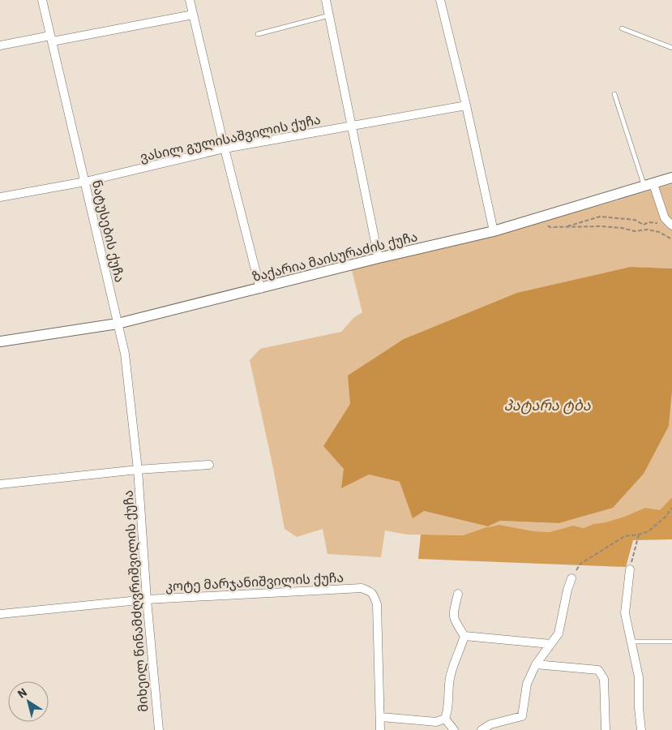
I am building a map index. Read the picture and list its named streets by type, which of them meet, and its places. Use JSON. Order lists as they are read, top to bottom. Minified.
{"streets":{"street":["ვასილ გულისაშვილის ქუჩა","ნატუსების ქუჩა","ზაქარია მაისურაძის ქუჩა","კოტე მარჯანიშვილის ქუჩა","მიხეილ წინამძღვრიშვილის ქუჩა"]},"crossings":[["ვასილ გულისაშვილის ქუჩა","ნატუსების ქუჩა"],["ნატუსების ქუჩა","ზაქარია მაისურაძის ქუჩა"],["ნატუსების ქუჩა","მიხეილ წინამძღვრიშვილის ქუჩა"],["კოტე მარჯანიშვილის ქუჩა","მიხეილ წინამძღვრიშვილის ქუჩა"]],"water":["პატარა ტბა"],"north":"top left"}
